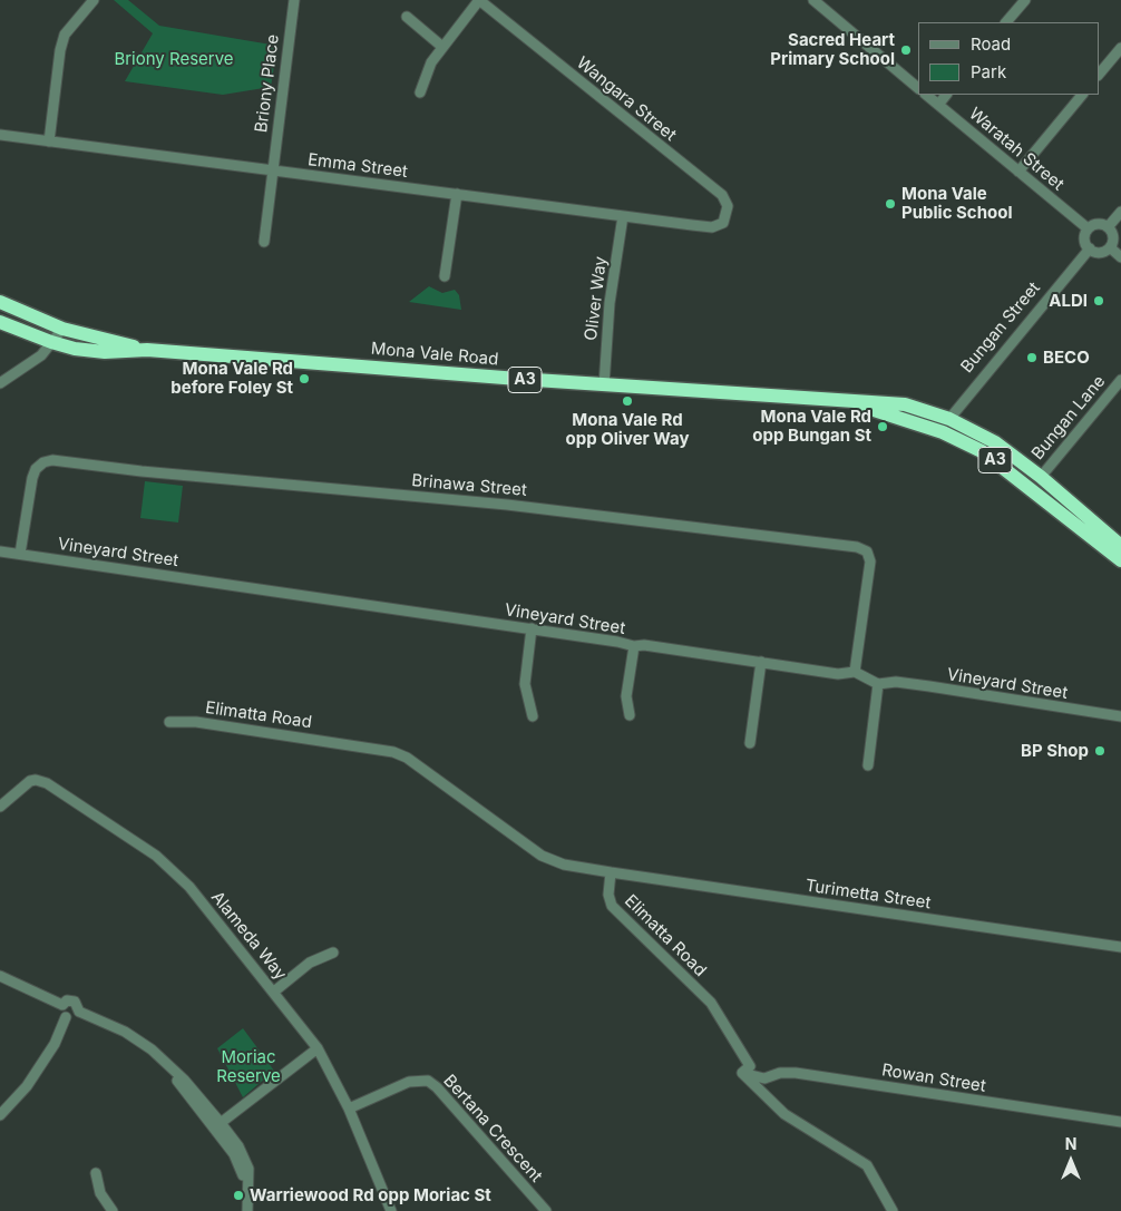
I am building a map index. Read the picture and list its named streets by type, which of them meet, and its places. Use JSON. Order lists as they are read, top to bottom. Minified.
{"streets":{"highway":["Bungan Street","Mona Vale Road","A3"],"street":["Briony Place","Wangara Street","Waratah Street","Emma Street","Oliver Way","Bungan Lane","Brinawa Street","Vineyard Street","Elimatta Road","Turimetta Street","Alameda Way","Rowan Street","Bertana Crescent"]},"crossings":[["Briony Place","Emma Street"],["Wangara Street","Emma Street"],["Waratah Street","Bungan Street"],["Emma Street","Oliver Way"],["Oliver Way","Mona Vale Road"],["Bungan Street","Mona Vale Road"],["Mona Vale Road","A3"],["Mona Vale Road","Bungan Lane"],["Brinawa Street","Vineyard Street"],["Elimatta Road","Turimetta Street"],["Elimatta Road","Rowan Street"],["Alameda Way","Bertana Crescent"]],"parks":["Briony Reserve","Moriac Reserve"],"places":["Sacred Heart Primary School","Mona Vale Public School","ALDI","BECO","Mona Vale Rd before Foley St","Mona Vale Rd opp Oliver Way","Mona Vale Rd opp Bungan St","BP Shop","Warriewood Rd opp Moriac St"],"legend":["Road","Park"],"north":"top"}
